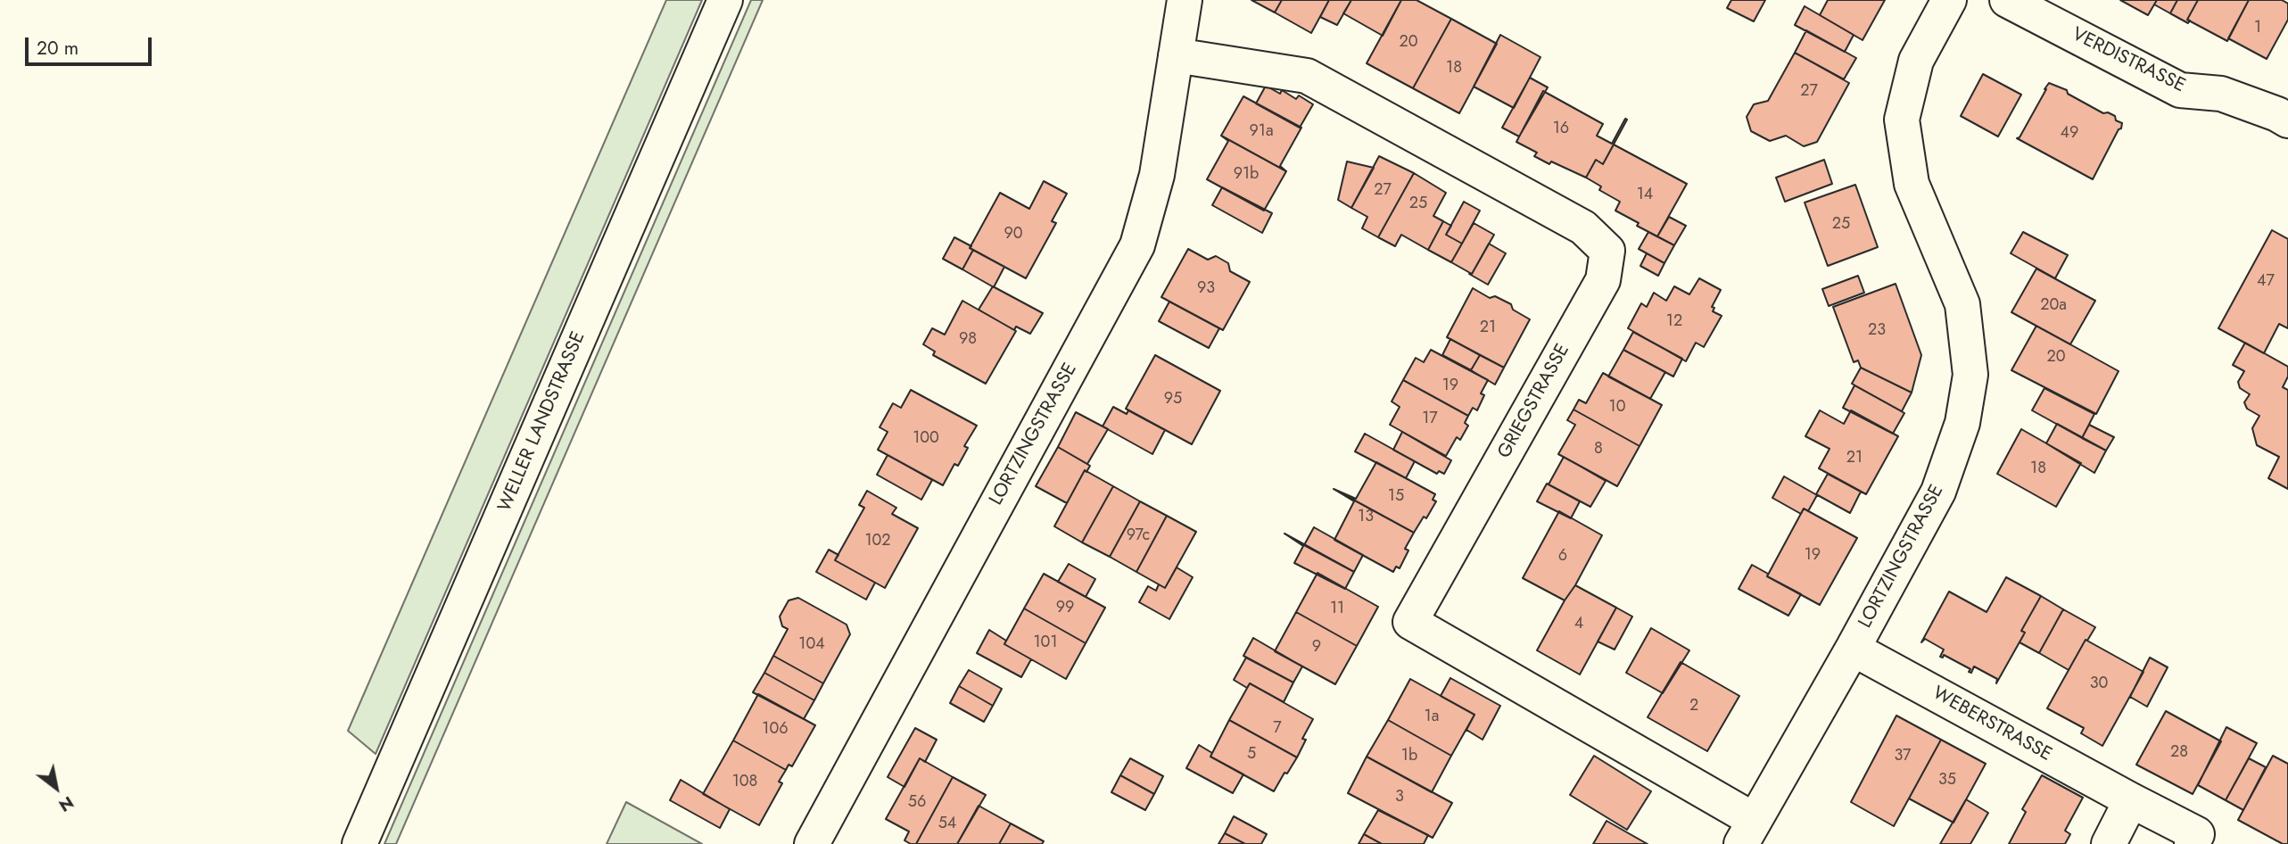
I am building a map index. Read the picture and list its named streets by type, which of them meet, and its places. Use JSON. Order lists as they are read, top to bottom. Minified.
{"streets":{"street":["VERDISTRASSE","GRIEGSTRASSE","WELLER LANDSTRASSE","LORTZINGSTRASSE","WEBERSTRASSE"]},"crossings":[["GRIEGSTRASSE","LORTZINGSTRASSE"],["LORTZINGSTRASSE","WEBERSTRASSE"]],"house_numbers":["1","20","18","27","16","91a","49","91b","27","14","25","25","90","47","93","20a","12","21","23","98","20","19","95","10","17","100","8","21","18","15","13","97c","102","19","6","99","11","4","101","104","9","30","2","1a","7","106","28","5","1b","37","35","108","3","56","54"],"scale_bar":"20 m","north":"bottom right"}
